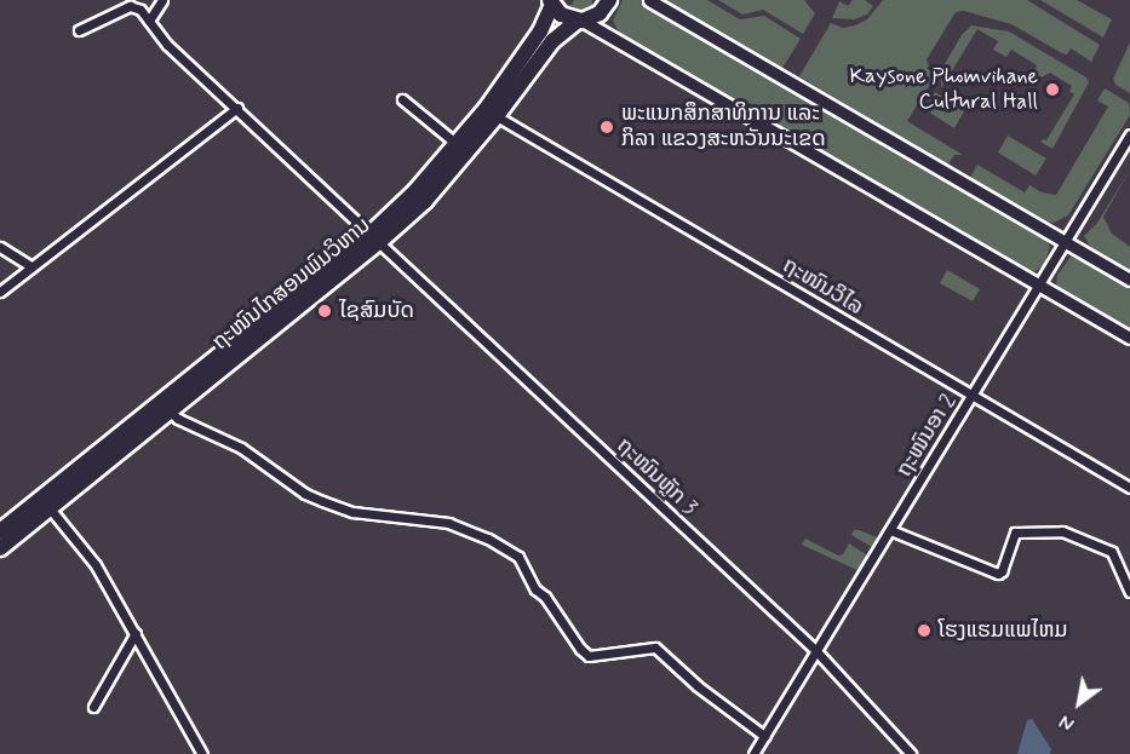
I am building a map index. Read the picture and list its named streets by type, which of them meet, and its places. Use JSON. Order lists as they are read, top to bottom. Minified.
{"streets":{"highway":["ຖະໜົນໄກສອນພົມວິຫານ"],"street":["ຖະໜົນວິໄລ","ຖະໜົນອາ 2","ຖະໜົນຫຼັກ 3"]},"crossings":[["ຖະໜົນໄກສອນພົມວິຫານ","ຖະໜົນວິໄລ"],["ຖະໜົນໄກສອນພົມວິຫານ","ຖະໜົນຫຼັກ 3"],["ຖະໜົນວິໄລ","ຖະໜົນອາ 2"],["ຖະໜົນອາ 2","ຖະໜົນຫຼັກ 3"]],"places":["Kaysone Phomvihane Cultural Hall","ພະແນກສຶກສາທິການ ແລະ ກິລາ ແຂວງສະຫວັນນະເຂດ","ໄຊສົມບັດ","ໂຮງແຮມແພໄຫມ"],"north":"bottom left"}
